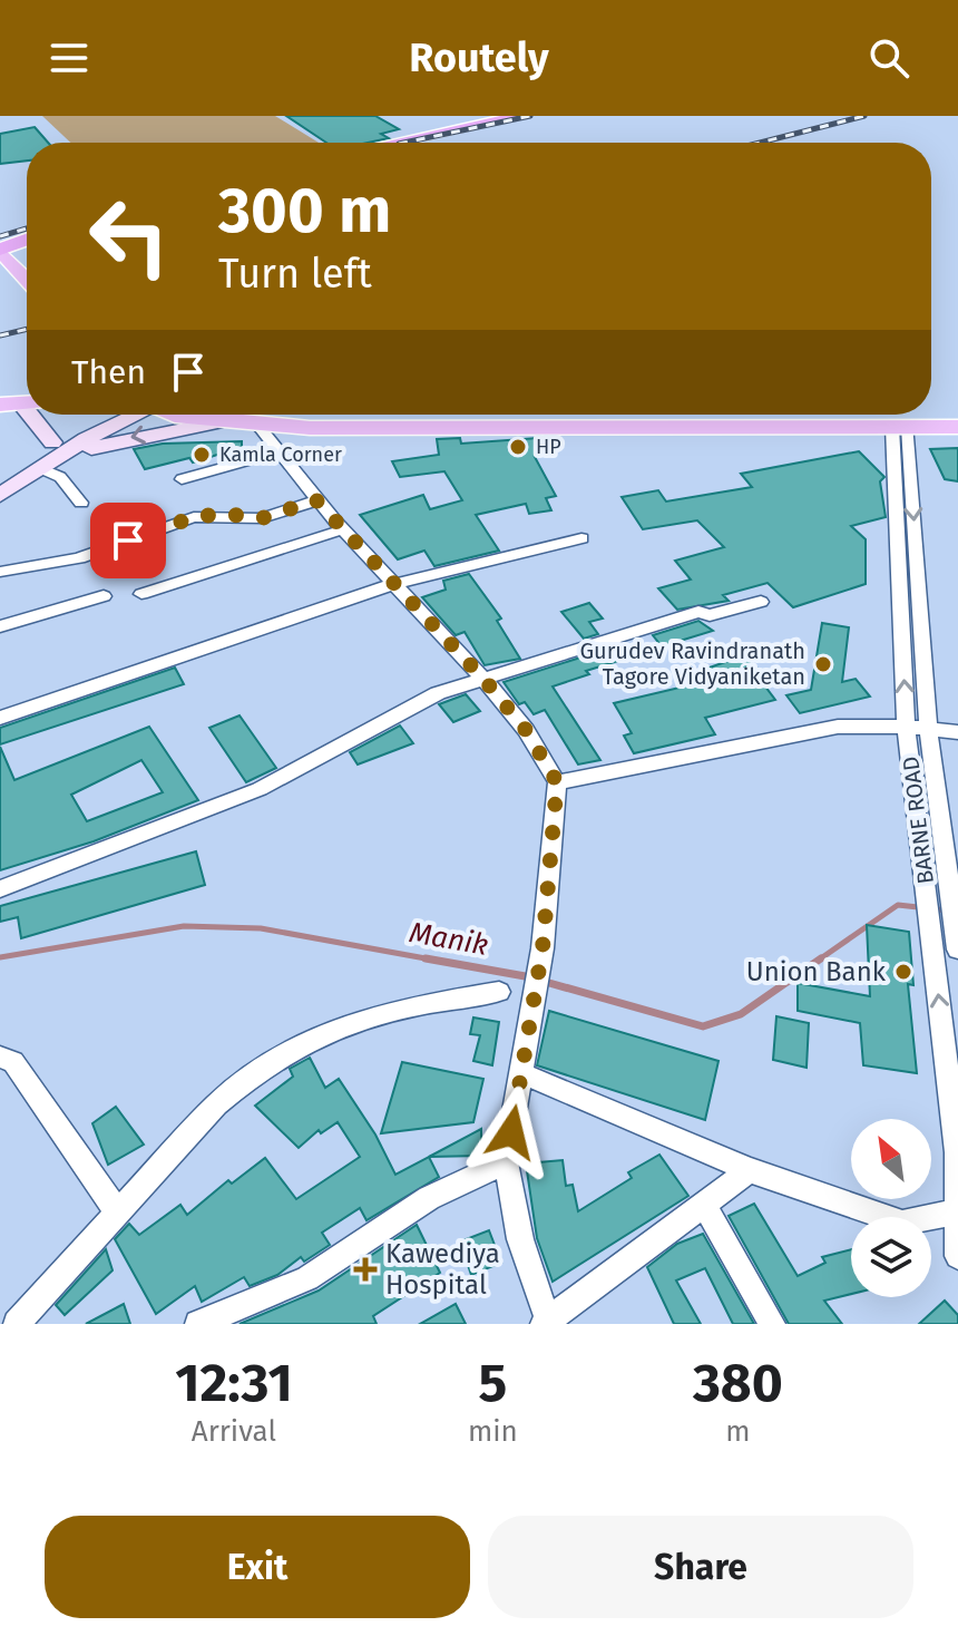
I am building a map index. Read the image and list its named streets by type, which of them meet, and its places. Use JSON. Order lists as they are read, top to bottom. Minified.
{"streets":{"street":["BARNE ROAD"]},"water":["Manik"],"places":{"other":["HP","Kamla Corner","Gurudev Ravindranath Tagore Vidyaniketan","Union Bank"],"health":["Kawediya Hospital"]},"north":"top left","page":{"header":"Routely","turn":["300 m","Turn left"],"then":"Then","eta":["12:31","Arrival","5","min","380","m"],"buttons":["Exit","Share"]}}
